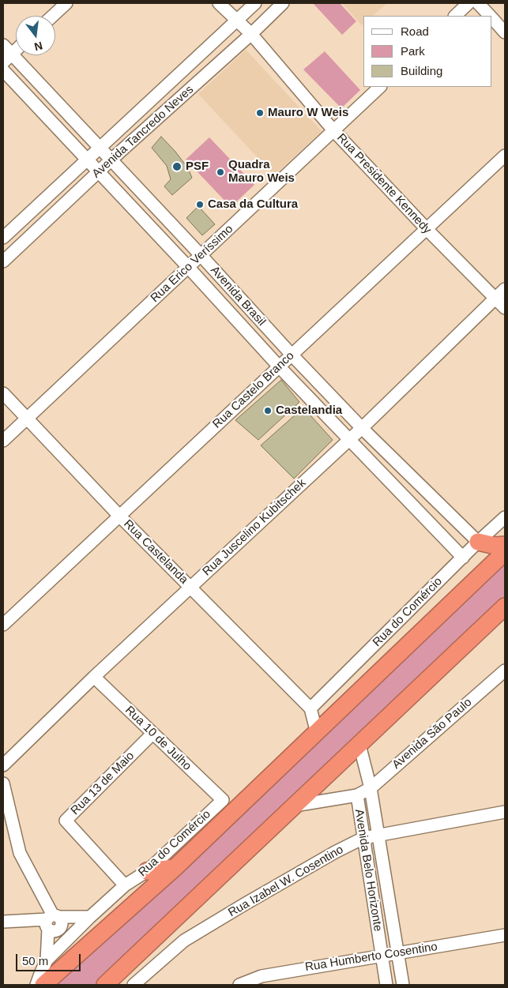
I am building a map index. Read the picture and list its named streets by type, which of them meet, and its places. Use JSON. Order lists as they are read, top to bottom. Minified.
{"streets":{"street":["Avenida Tancredo Neves","Rua Presidente Kennedy","Rua Erico Veríssimo","Avenida Brasil","Rua Castelo Branco","Rua Juscelino Kubitschek","Rua Castelanda","Rua do Comércio","Avenida São Paulo","Rua 10 de Julho","Rua 13 de Maio","Avenida Belo Horizonte","Rua Izabel W. Cosentino","Rua Humberto Cosentino"]},"crossings":[["Avenida Tancredo Neves","Rua Presidente Kennedy"],["Avenida Tancredo Neves","Avenida Brasil"],["Rua Presidente Kennedy","Rua Erico Veríssimo"],["Rua Presidente Kennedy","Rua Castelo Branco"],["Rua Presidente Kennedy","Rua Juscelino Kubitschek"],["Rua Erico Veríssimo","Avenida Brasil"],["Rua Erico Veríssimo","Rua Castelanda"],["Avenida Brasil","Rua Castelo Branco"],["Avenida Brasil","Rua Juscelino Kubitschek"],["Avenida Brasil","Rua do Comércio"],["Rua Castelo Branco","Rua Castelanda"],["Rua Juscelino Kubitschek","Rua Castelanda"],["Rua Juscelino Kubitschek","Rua 10 de Julho"],["Rua Castelanda","Rua do Comércio"],["Rua do Comércio","Rua 10 de Julho"],["Rua do Comércio","Rua 13 de Maio"],["Avenida São Paulo","Avenida Belo Horizonte"],["Rua 10 de Julho","Rua 13 de Maio"],["Avenida Belo Horizonte","Rua Izabel W. Cosentino"],["Avenida Belo Horizonte","Rua Humberto Cosentino"]],"places":["Mauro W Weis","PSF","Quadra Mauro Weis","Casa da Cultura","Castelandia"],"legend":["Road","Park","Building"],"scale_bar":"50 m","north":"bottom"}
